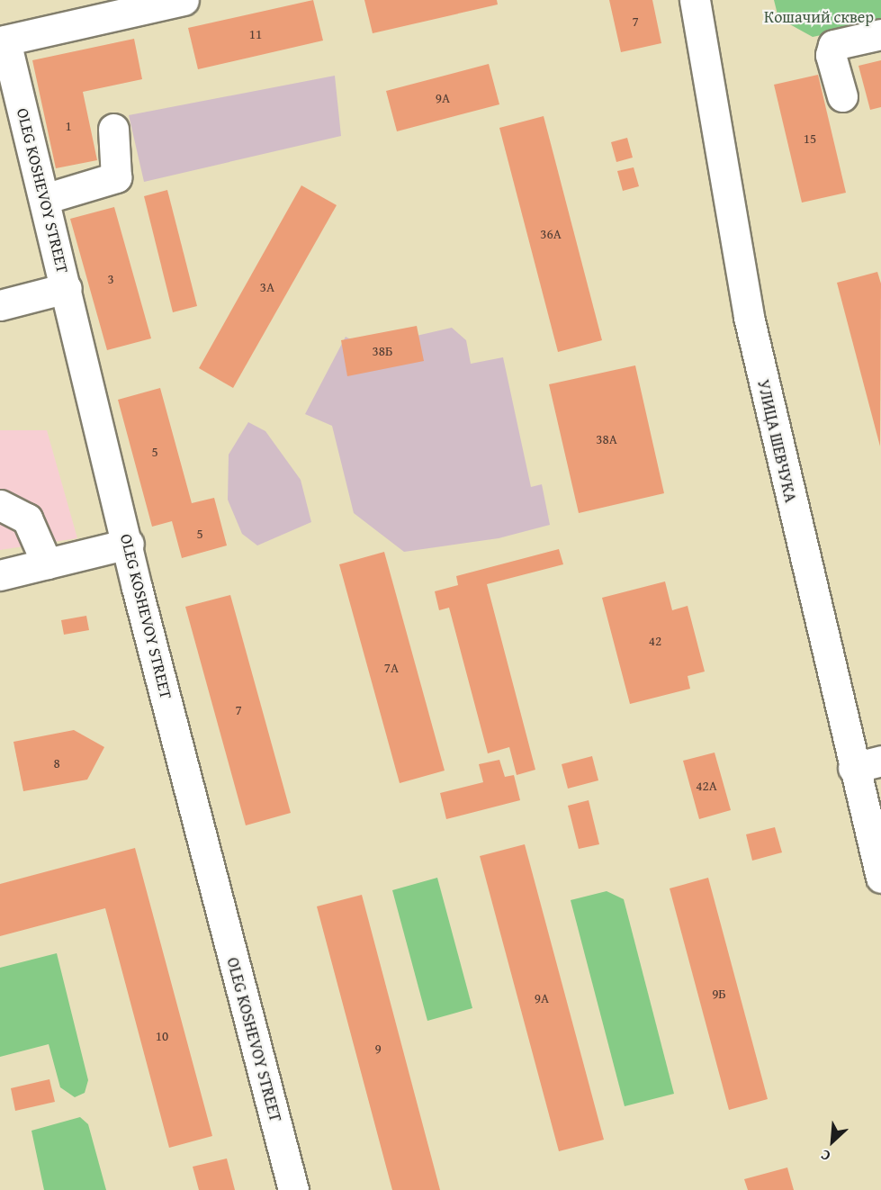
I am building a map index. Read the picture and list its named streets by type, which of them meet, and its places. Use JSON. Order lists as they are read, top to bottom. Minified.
{"streets":{"street":["OLEG KOSHEVOY STREET","УЛИЦА ШЕВЧУКА"]},"parks":["Кошачий сквер"],"house_numbers":["7","11","9А","1","15","36А","3","3А","38Б","38А","5","5","42","7А","7","8","42А","9Б","9А","10","9"],"north":"bottom left"}
